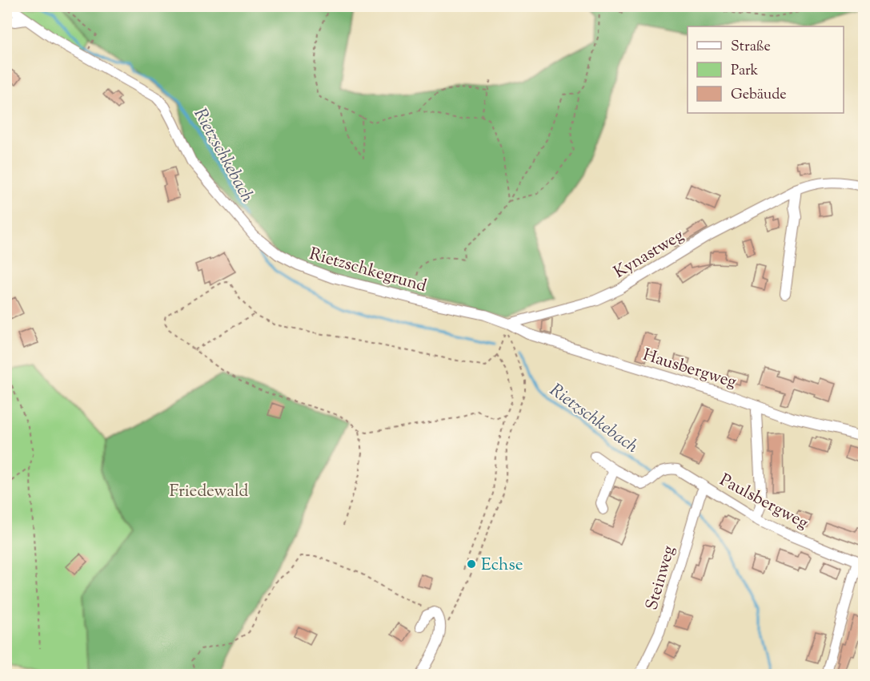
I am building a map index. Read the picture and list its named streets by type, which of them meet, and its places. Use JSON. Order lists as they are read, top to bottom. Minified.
{"streets":{"street":["Kynastweg","Rietzschkegrund","Hausbergweg","Paulsbergweg","Steinweg"]},"crossings":[["Kynastweg","Rietzschkegrund"],["Kynastweg","Hausbergweg"],["Rietzschkegrund","Hausbergweg"],["Paulsbergweg","Steinweg"]],"water":["Rietzschkebach"],"parks":["Friedewald"],"places":["Echse"],"legend":["Straße","Park","Gebäude"]}
